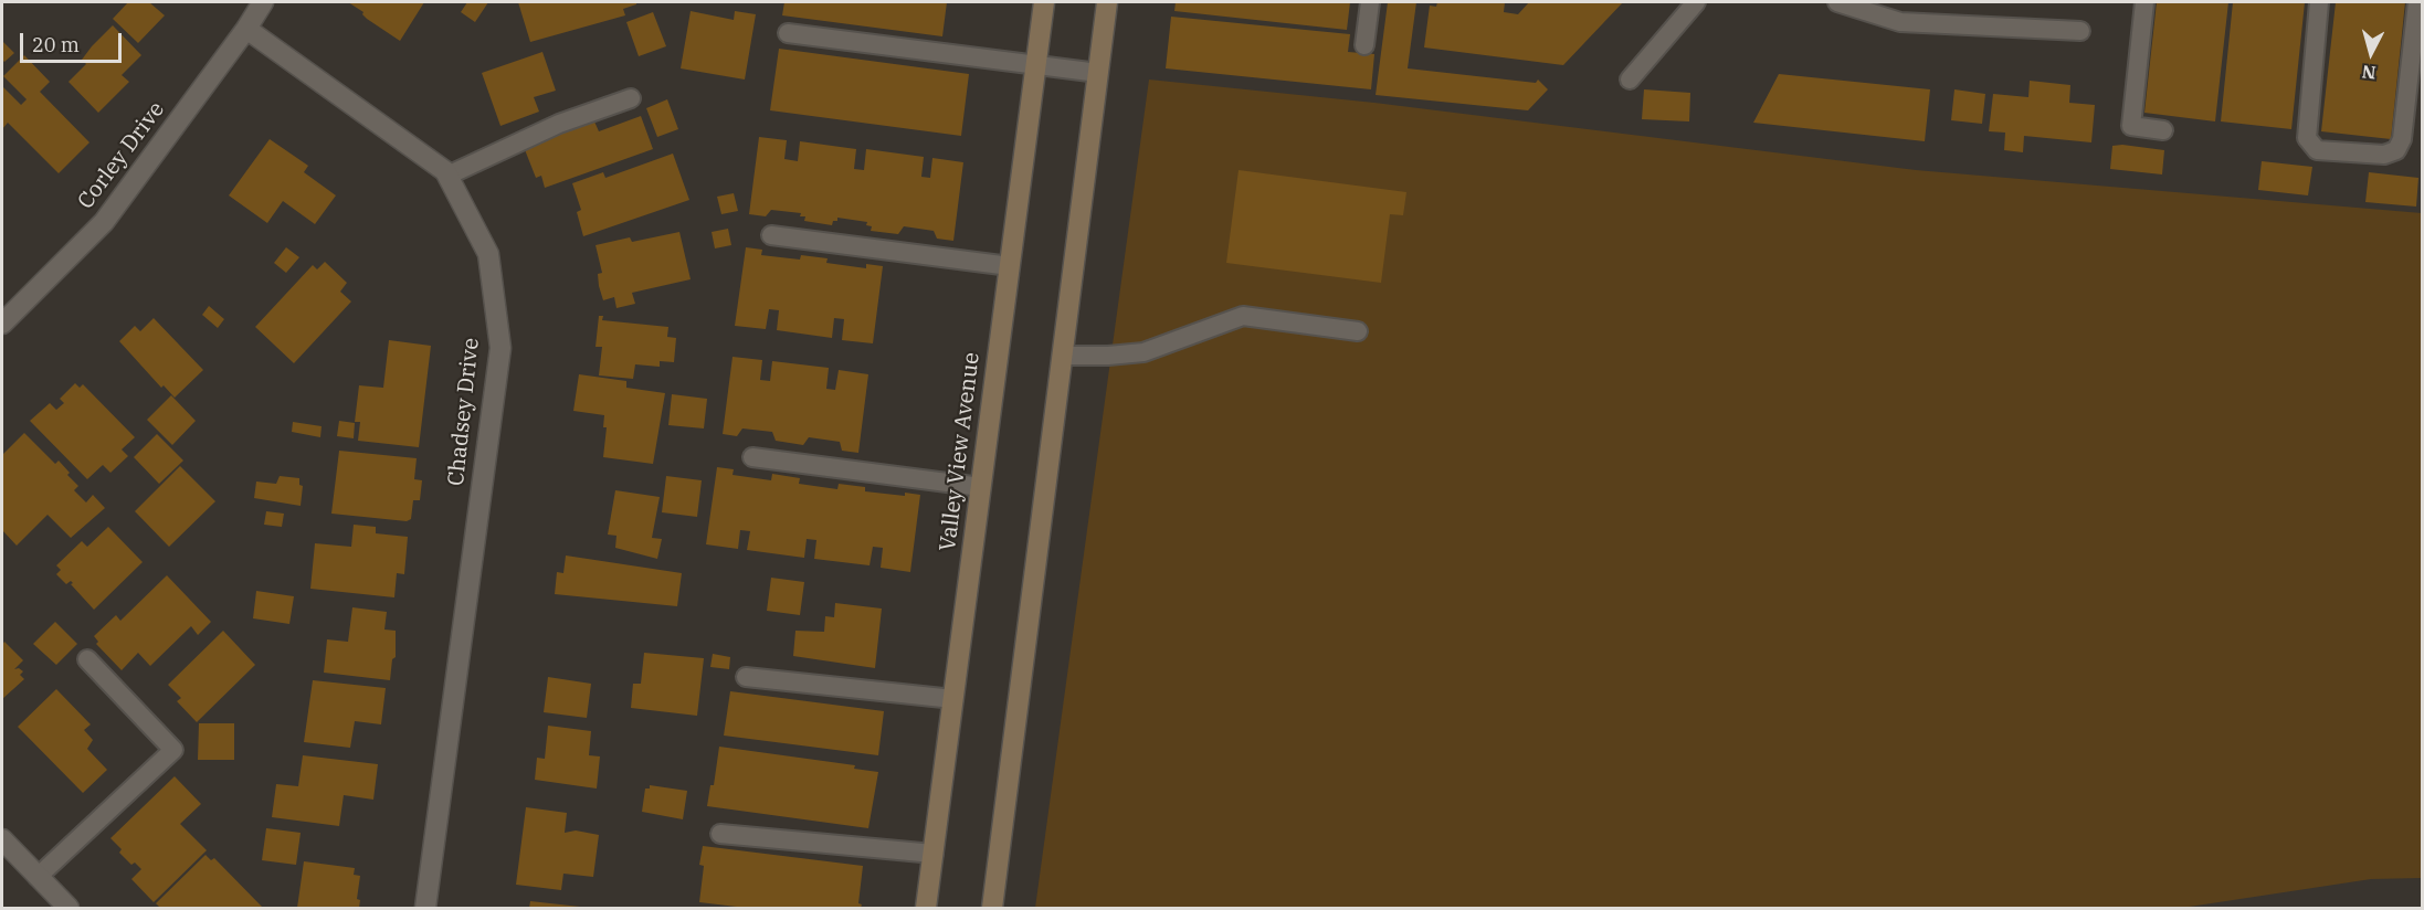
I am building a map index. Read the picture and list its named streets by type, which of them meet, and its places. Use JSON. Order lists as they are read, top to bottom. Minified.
{"streets":{"main road":["Valley View Avenue"],"street":["Corley Drive","Chadsey Drive"]},"crossings":[["Corley Drive","Chadsey Drive"]],"scale_bar":"20 m","north":"bottom"}
